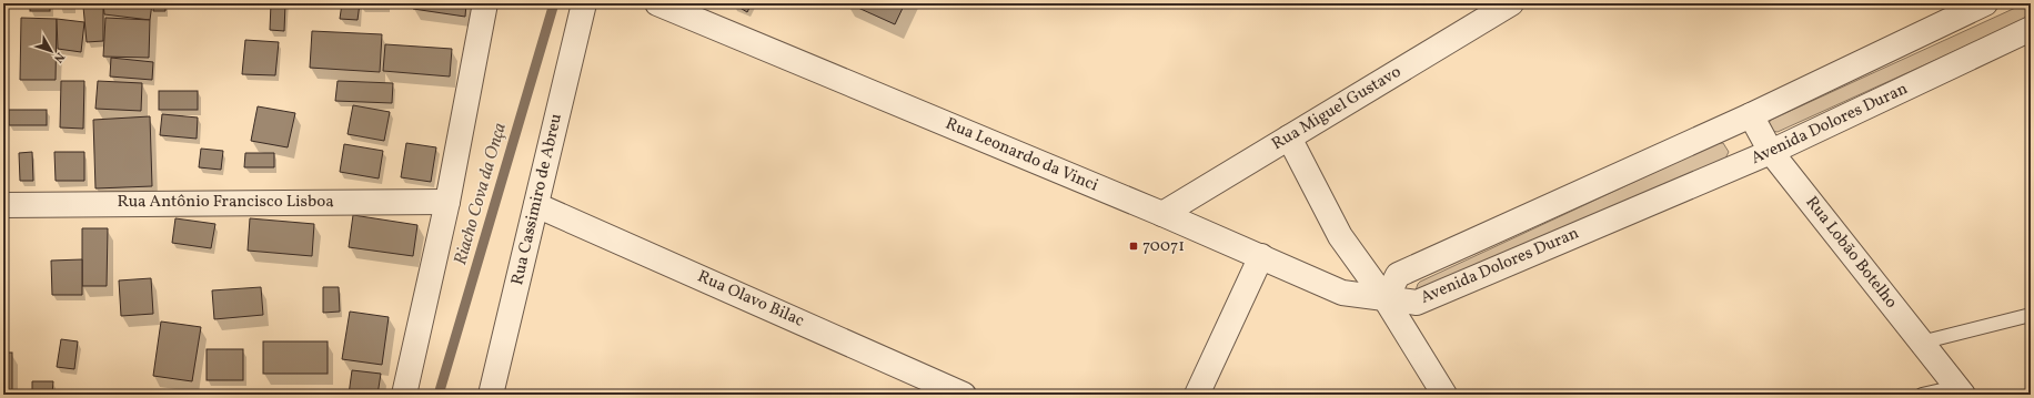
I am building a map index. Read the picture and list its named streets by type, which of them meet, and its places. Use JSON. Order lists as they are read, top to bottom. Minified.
{"streets":{"street":["Rua Miguel Gustavo","Avenida Dolores Duran","Rua Leonardo da Vinci","Rua Cassimiro de Abreu","Rua Antônio Francisco Lisboa","Rua Lobão Botelho","Rua Olavo Bilac"]},"crossings":[["Rua Miguel Gustavo","Rua Leonardo da Vinci"],["Avenida Dolores Duran","Rua Leonardo da Vinci"],["Avenida Dolores Duran","Rua Lobão Botelho"],["Rua Cassimiro de Abreu","Rua Olavo Bilac"]],"water":["Riacho Cova da Onça"],"places":{"transit":["70071"]},"north":"bottom right"}
